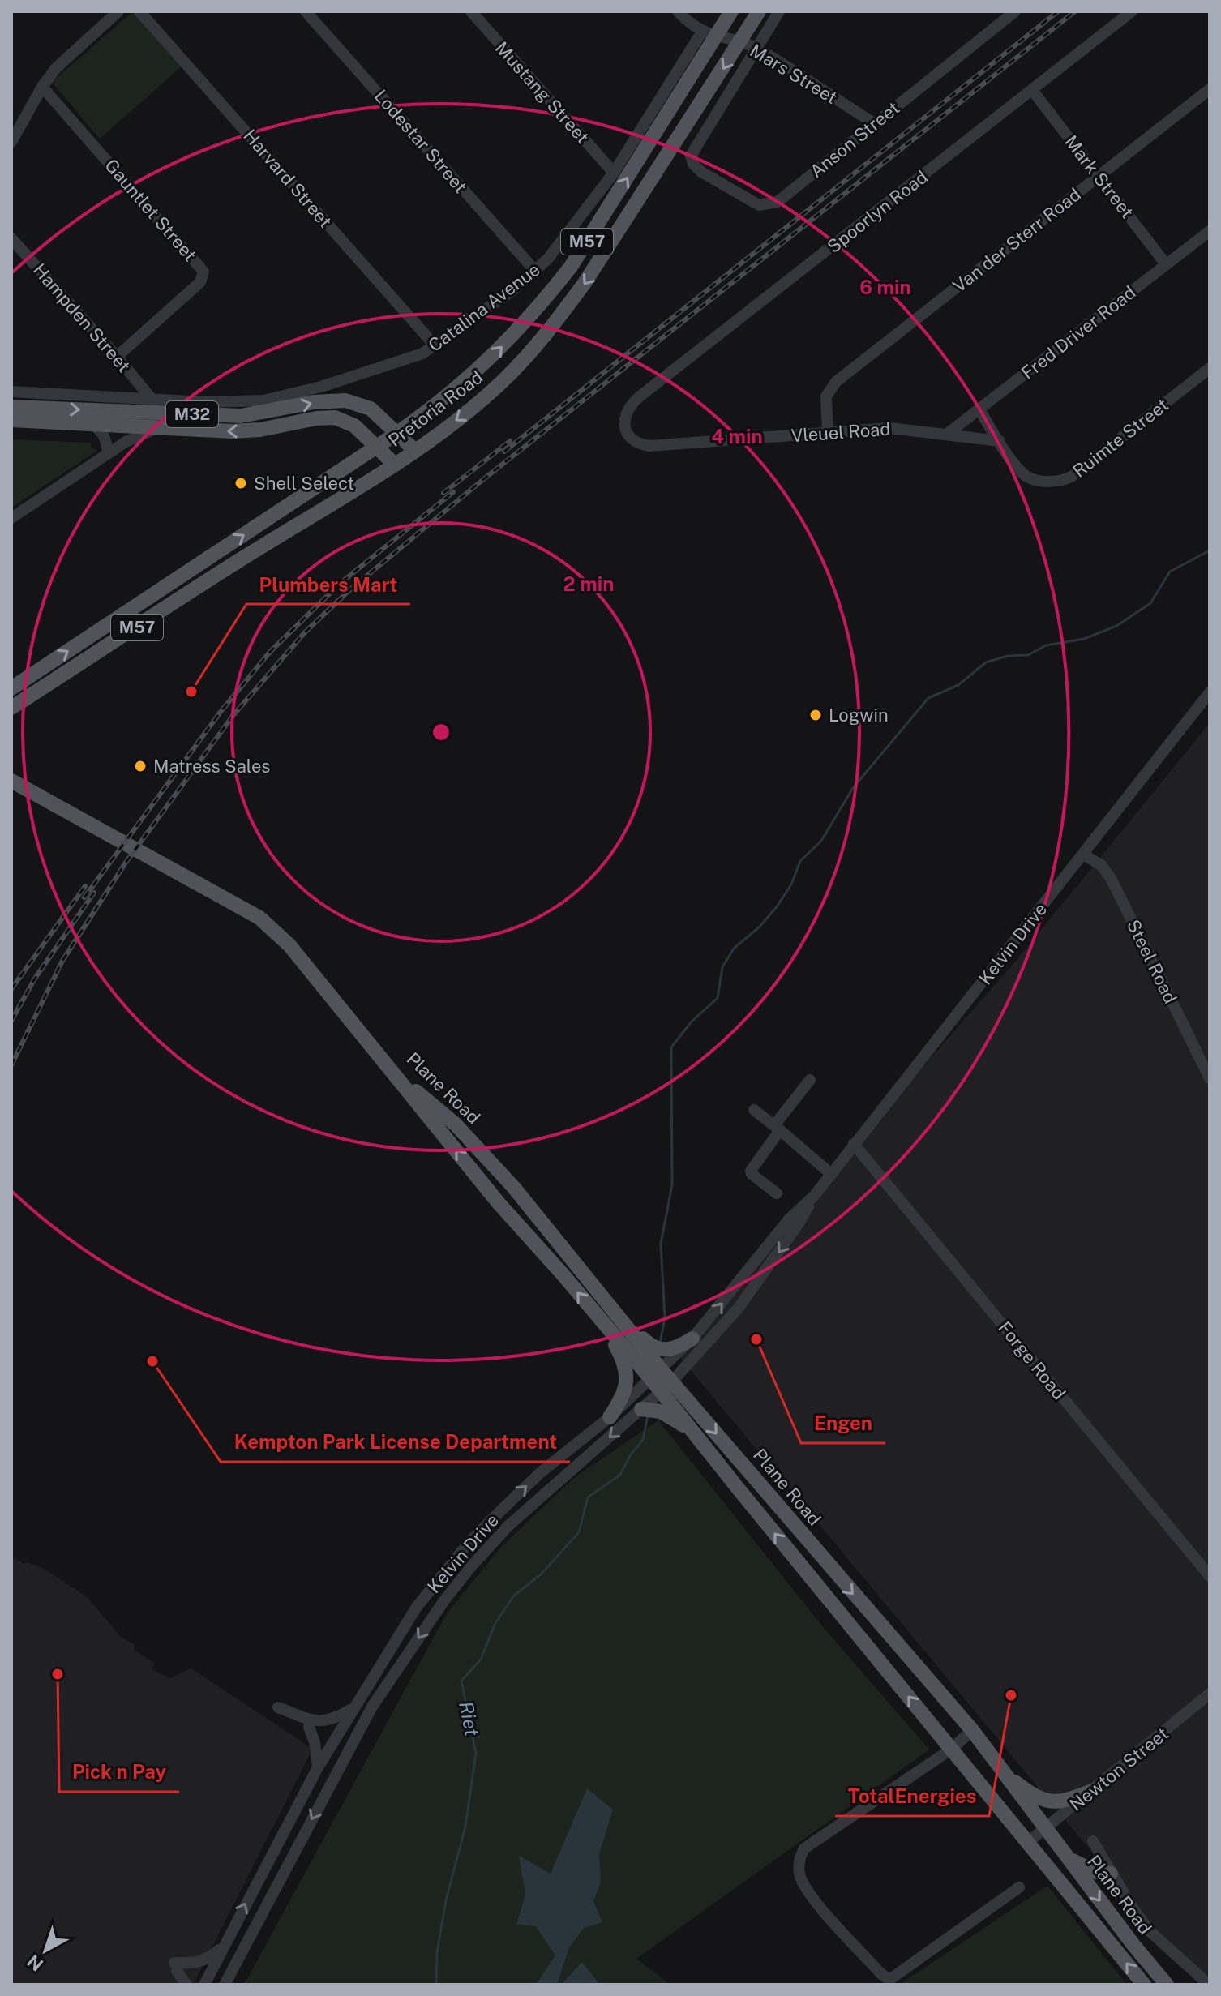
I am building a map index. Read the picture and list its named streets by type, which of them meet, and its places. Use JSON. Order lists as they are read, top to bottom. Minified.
{"streets":{"main road":["M57","Pretoria Road","M32","Plane Road"],"street":["Mars Street","Mustang Street","Anson Street","Lodestar Street","Mark Street","Harvard Street","Gauntlet Street","Spoorlyn Road","Van der Sterr Road","Catalina Avenue","Hampden Street","Fred Driver Road","Vleuel Road","Ruimte Street","Kelvin Drive","Steel Road","Forge Road","Newton Street"]},"crossings":[["Mars Street","Anson Street"],["Mars Street","Catalina Avenue"],["Mars Street","Pretoria Road"],["Mustang Street","Catalina Avenue"],["Lodestar Street","Catalina Avenue"],["Mark Street","Spoorlyn Road"],["Mark Street","Van der Sterr Road"],["Mark Street","Fred Driver Road"],["Harvard Street","Catalina Avenue"],["Gauntlet Street","Hampden Street"],["Spoorlyn Road","Vleuel Road"],["Van der Sterr Road","Vleuel Road"],["Catalina Avenue","Hampden Street"],["Catalina Avenue","Pretoria Road"],["Fred Driver Road","Vleuel Road"],["Fred Driver Road","Ruimte Street"],["Pretoria Road","M32"],["Vleuel Road","Ruimte Street"],["Kelvin Drive","Steel Road"],["Kelvin Drive","Plane Road"],["Kelvin Drive","Forge Road"],["Plane Road","Newton Street"]],"water":["Riet"],"places":["Shell Select","Plumbers Mart","Logwin","Matress Sales","Engen","Kempton Park License Department","Pick n Pay","TotalEnergies"],"north":"bottom left","rings":["6 min","4 min","2 min"]}
